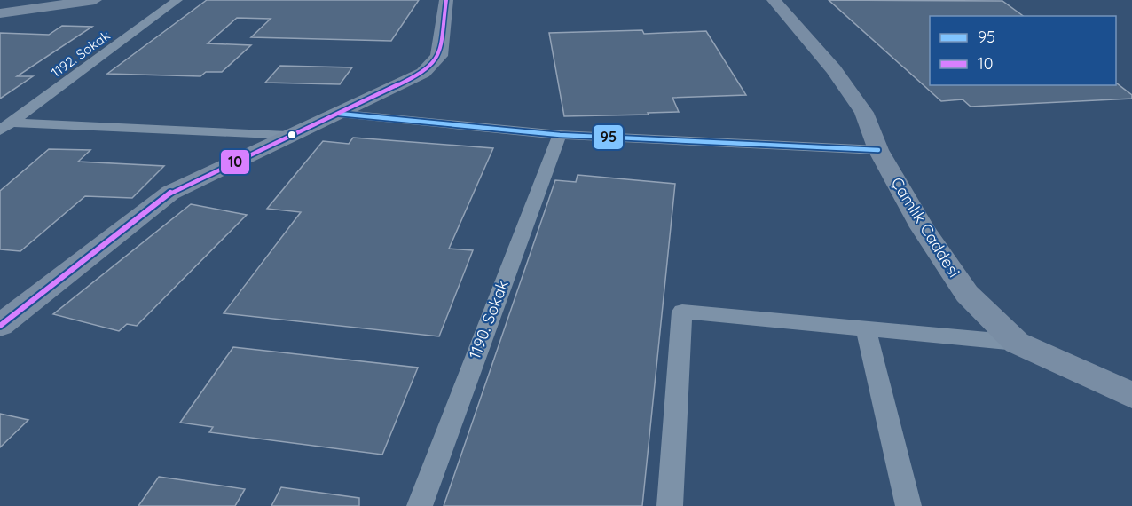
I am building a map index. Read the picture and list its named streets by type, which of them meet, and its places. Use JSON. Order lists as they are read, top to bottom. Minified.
{"streets":{"street":["1192. Sokak","Çamlık Caddesi","1190. Sokak"]},"lines":["transit line 10","transit line 95"],"legend":["95","10"]}
